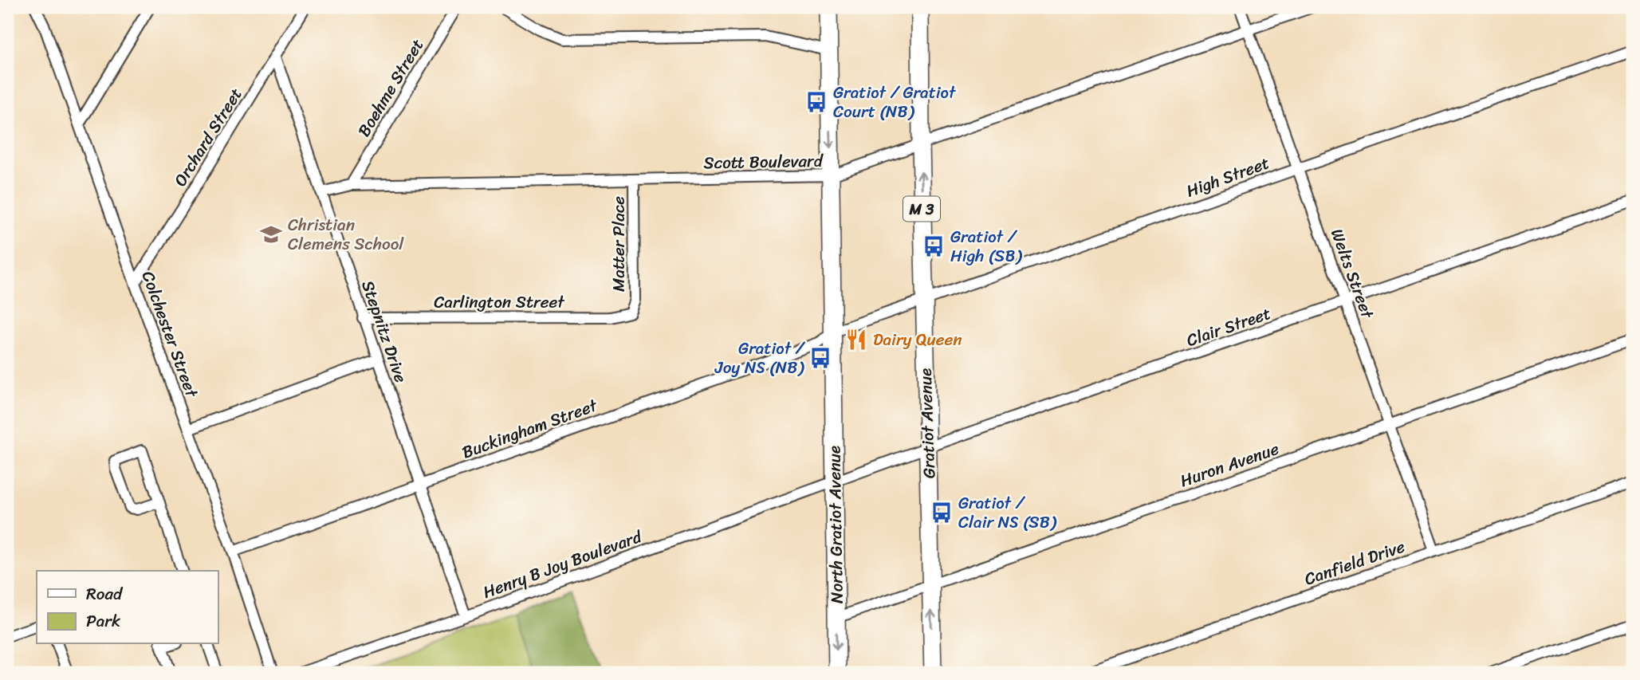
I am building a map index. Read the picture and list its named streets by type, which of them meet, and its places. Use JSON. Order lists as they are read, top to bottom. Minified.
{"streets":{"main road":["M 3","Gratiot Avenue","North Gratiot Avenue"],"street":["Boehme Street","Orchard Street","Scott Boulevard","High Street","Matter Place","Welts Street","Carlington Street","Clair Street","Stepnitz Drive","Colchester Street","Buckingham Street","Huron Avenue","Canfield Drive","Henry B Joy Boulevard"]},"crossings":[["Boehme Street","Scott Boulevard"],["Orchard Street","Stepnitz Drive"],["Orchard Street","Colchester Street"],["Scott Boulevard","Matter Place"],["Scott Boulevard","Welts Street"],["Scott Boulevard","Stepnitz Drive"],["Scott Boulevard","Gratiot Avenue"],["Scott Boulevard","North Gratiot Avenue"],["High Street","Welts Street"],["High Street","Gratiot Avenue"],["High Street","Buckingham Street"],["High Street","North Gratiot Avenue"],["Matter Place","Carlington Street"],["Welts Street","Clair Street"],["Welts Street","Huron Avenue"],["Welts Street","Canfield Drive"],["Carlington Street","Stepnitz Drive"],["Clair Street","Gratiot Avenue"],["Clair Street","North Gratiot Avenue"],["Clair Street","Henry B Joy Boulevard"],["Stepnitz Drive","Buckingham Street"],["Stepnitz Drive","Henry B Joy Boulevard"],["Colchester Street","Buckingham Street"],["Gratiot Avenue","Huron Avenue"],["Buckingham Street","North Gratiot Avenue"],["Huron Avenue","North Gratiot Avenue"],["North Gratiot Avenue","Henry B Joy Boulevard"]],"one_way":["Gratiot Avenue"],"places":{"bus stop":["Gratiot / Gratiot Court (NB)","Gratiot / High (SB)","Gratiot / Joy NS (NB)","Gratiot / Clair NS (SB)"],"school or university":["Christian Clemens School"],"restaurant":["Dairy Queen"]},"legend":["Road","Park"]}
